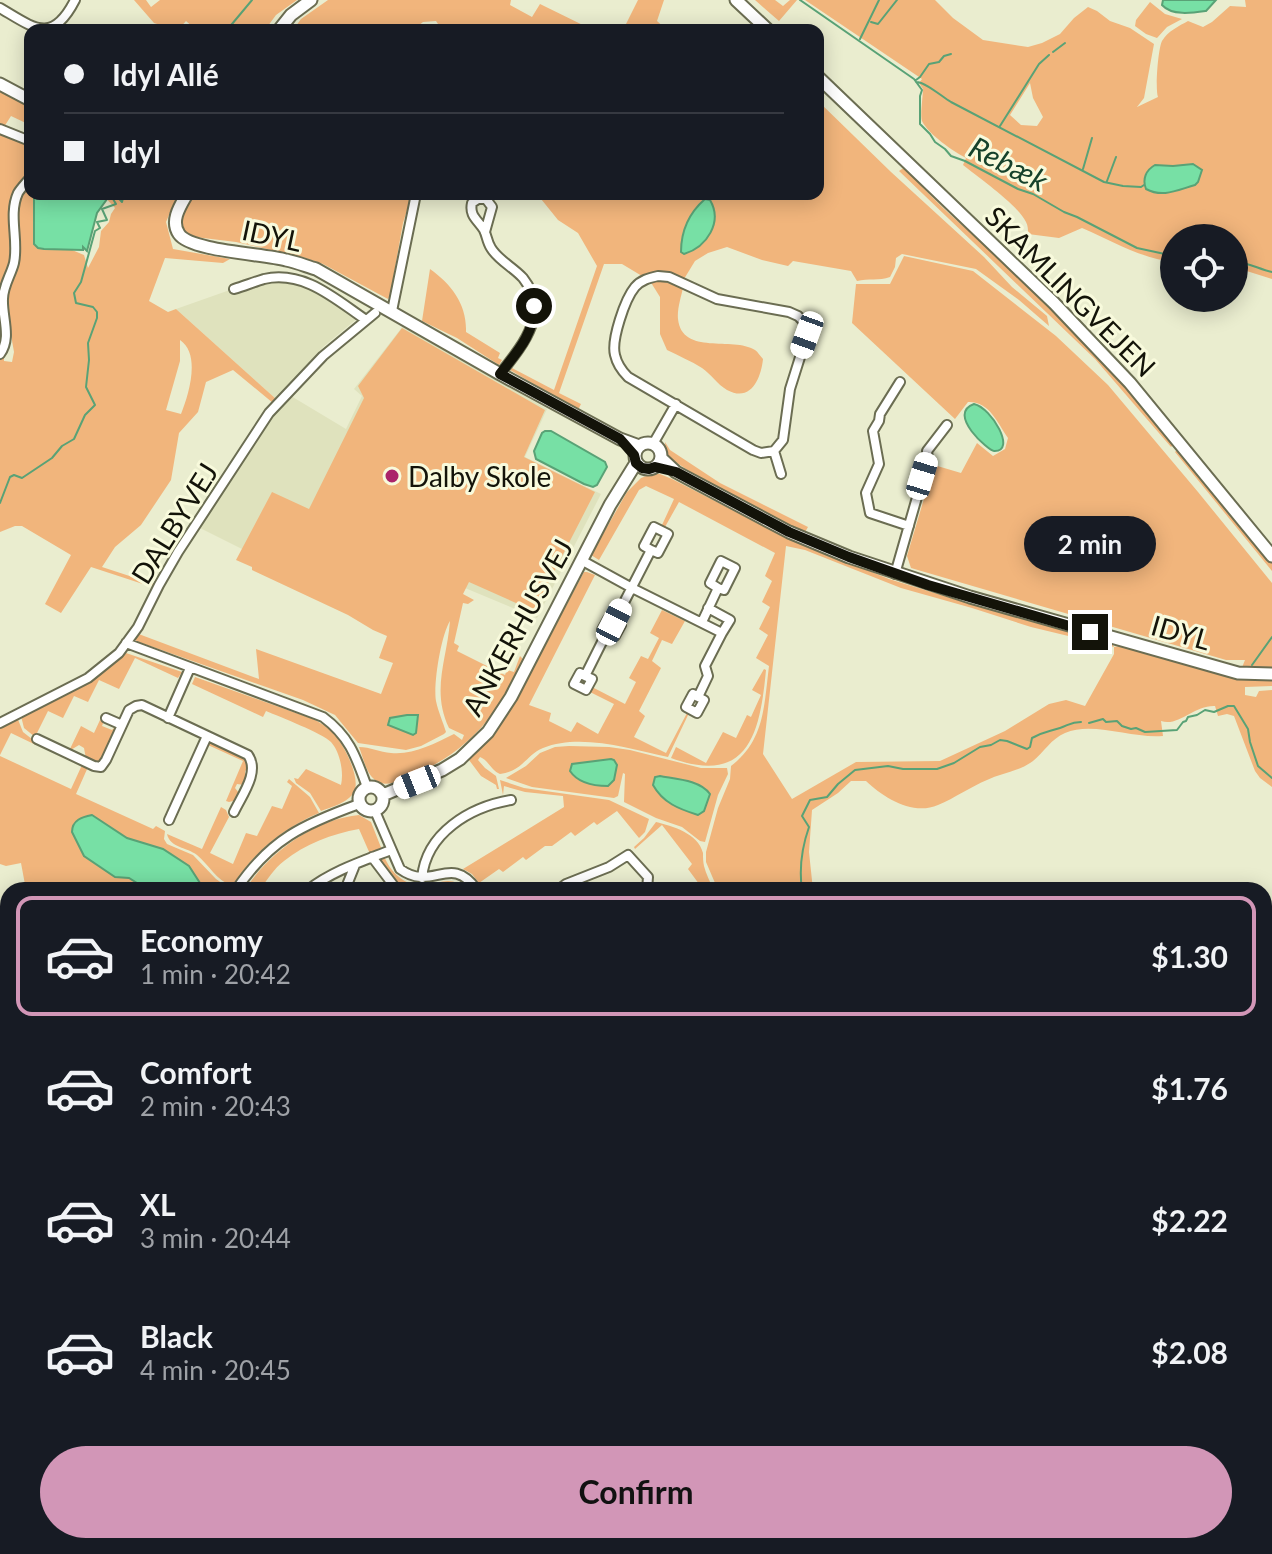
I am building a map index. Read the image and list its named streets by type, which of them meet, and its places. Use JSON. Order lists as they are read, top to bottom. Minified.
{"streets":{"street":["IDYL","SKAMLINGVEJEN","DALBYVEJ","ANKERHUSVEJ"]},"crossings":[["IDYL","ANKERHUSVEJ"]],"water":["Rebæk"],"places":["Dalby Skole"],"page":{"banner":["Idyl Allé","Idyl"],"bubble":"2 min","list":[{"name":"Economy","note":"1 min · 20:42","value":"$1.30"},{"name":"Comfort","note":"2 min · 20:43","value":"$1.76"},{"name":"XL","note":"3 min · 20:44","value":"$2.22"},{"name":"Black","note":"4 min · 20:45","value":"$2.08"}],"buttons":"Confirm"}}
